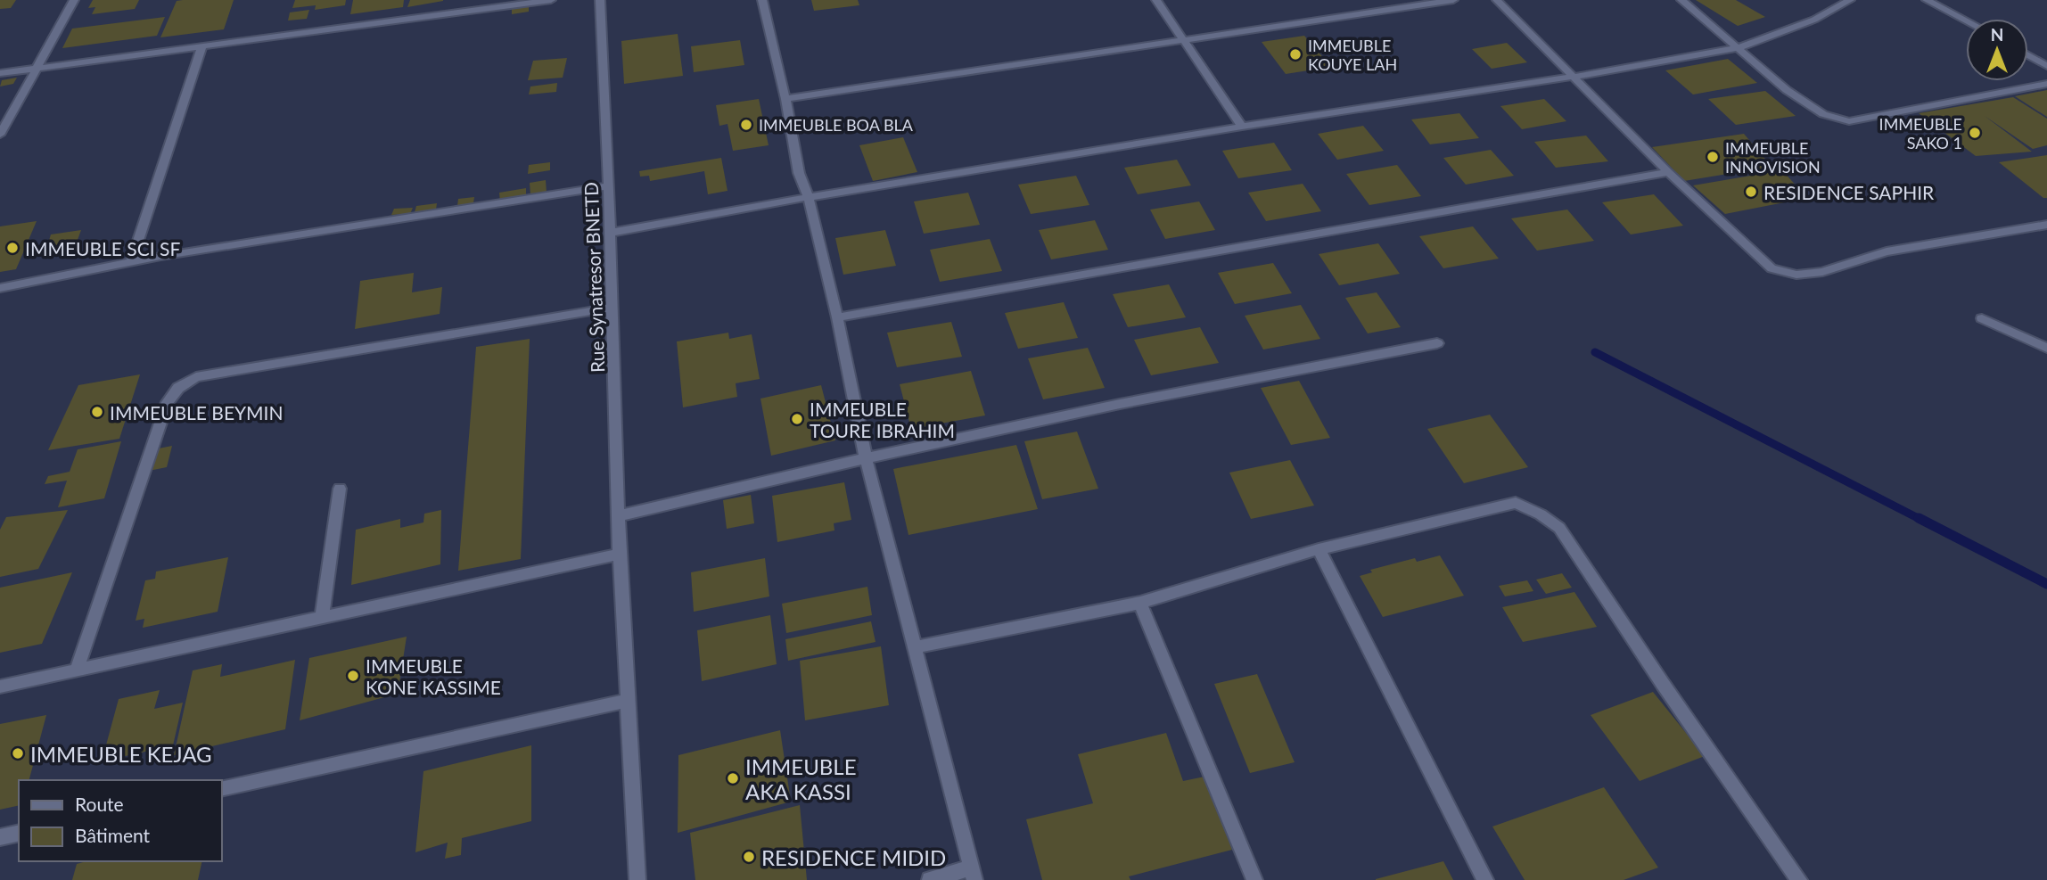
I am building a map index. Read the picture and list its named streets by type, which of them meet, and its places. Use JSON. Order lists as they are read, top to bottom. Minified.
{"streets":{"street":["Rue Synatresor BNETD"]},"places":["IMMEUBLE KOUYE LAH","IMMEUBLE BOA BLA","IMMEUBLE SAKO 1","IMMEUBLE INNOVISION","RESIDENCE SAPHIR","IMMEUBLE SCI SF","IMMEUBLE BEYMIN","IMMEUBLE TOURE IBRAHIM","IMMEUBLE KONE KASSIME","IMMEUBLE KEJAG","IMMEUBLE AKA KASSI","RESIDENCE MIDID"],"legend":["Route","Bâtiment"],"north":"top"}
